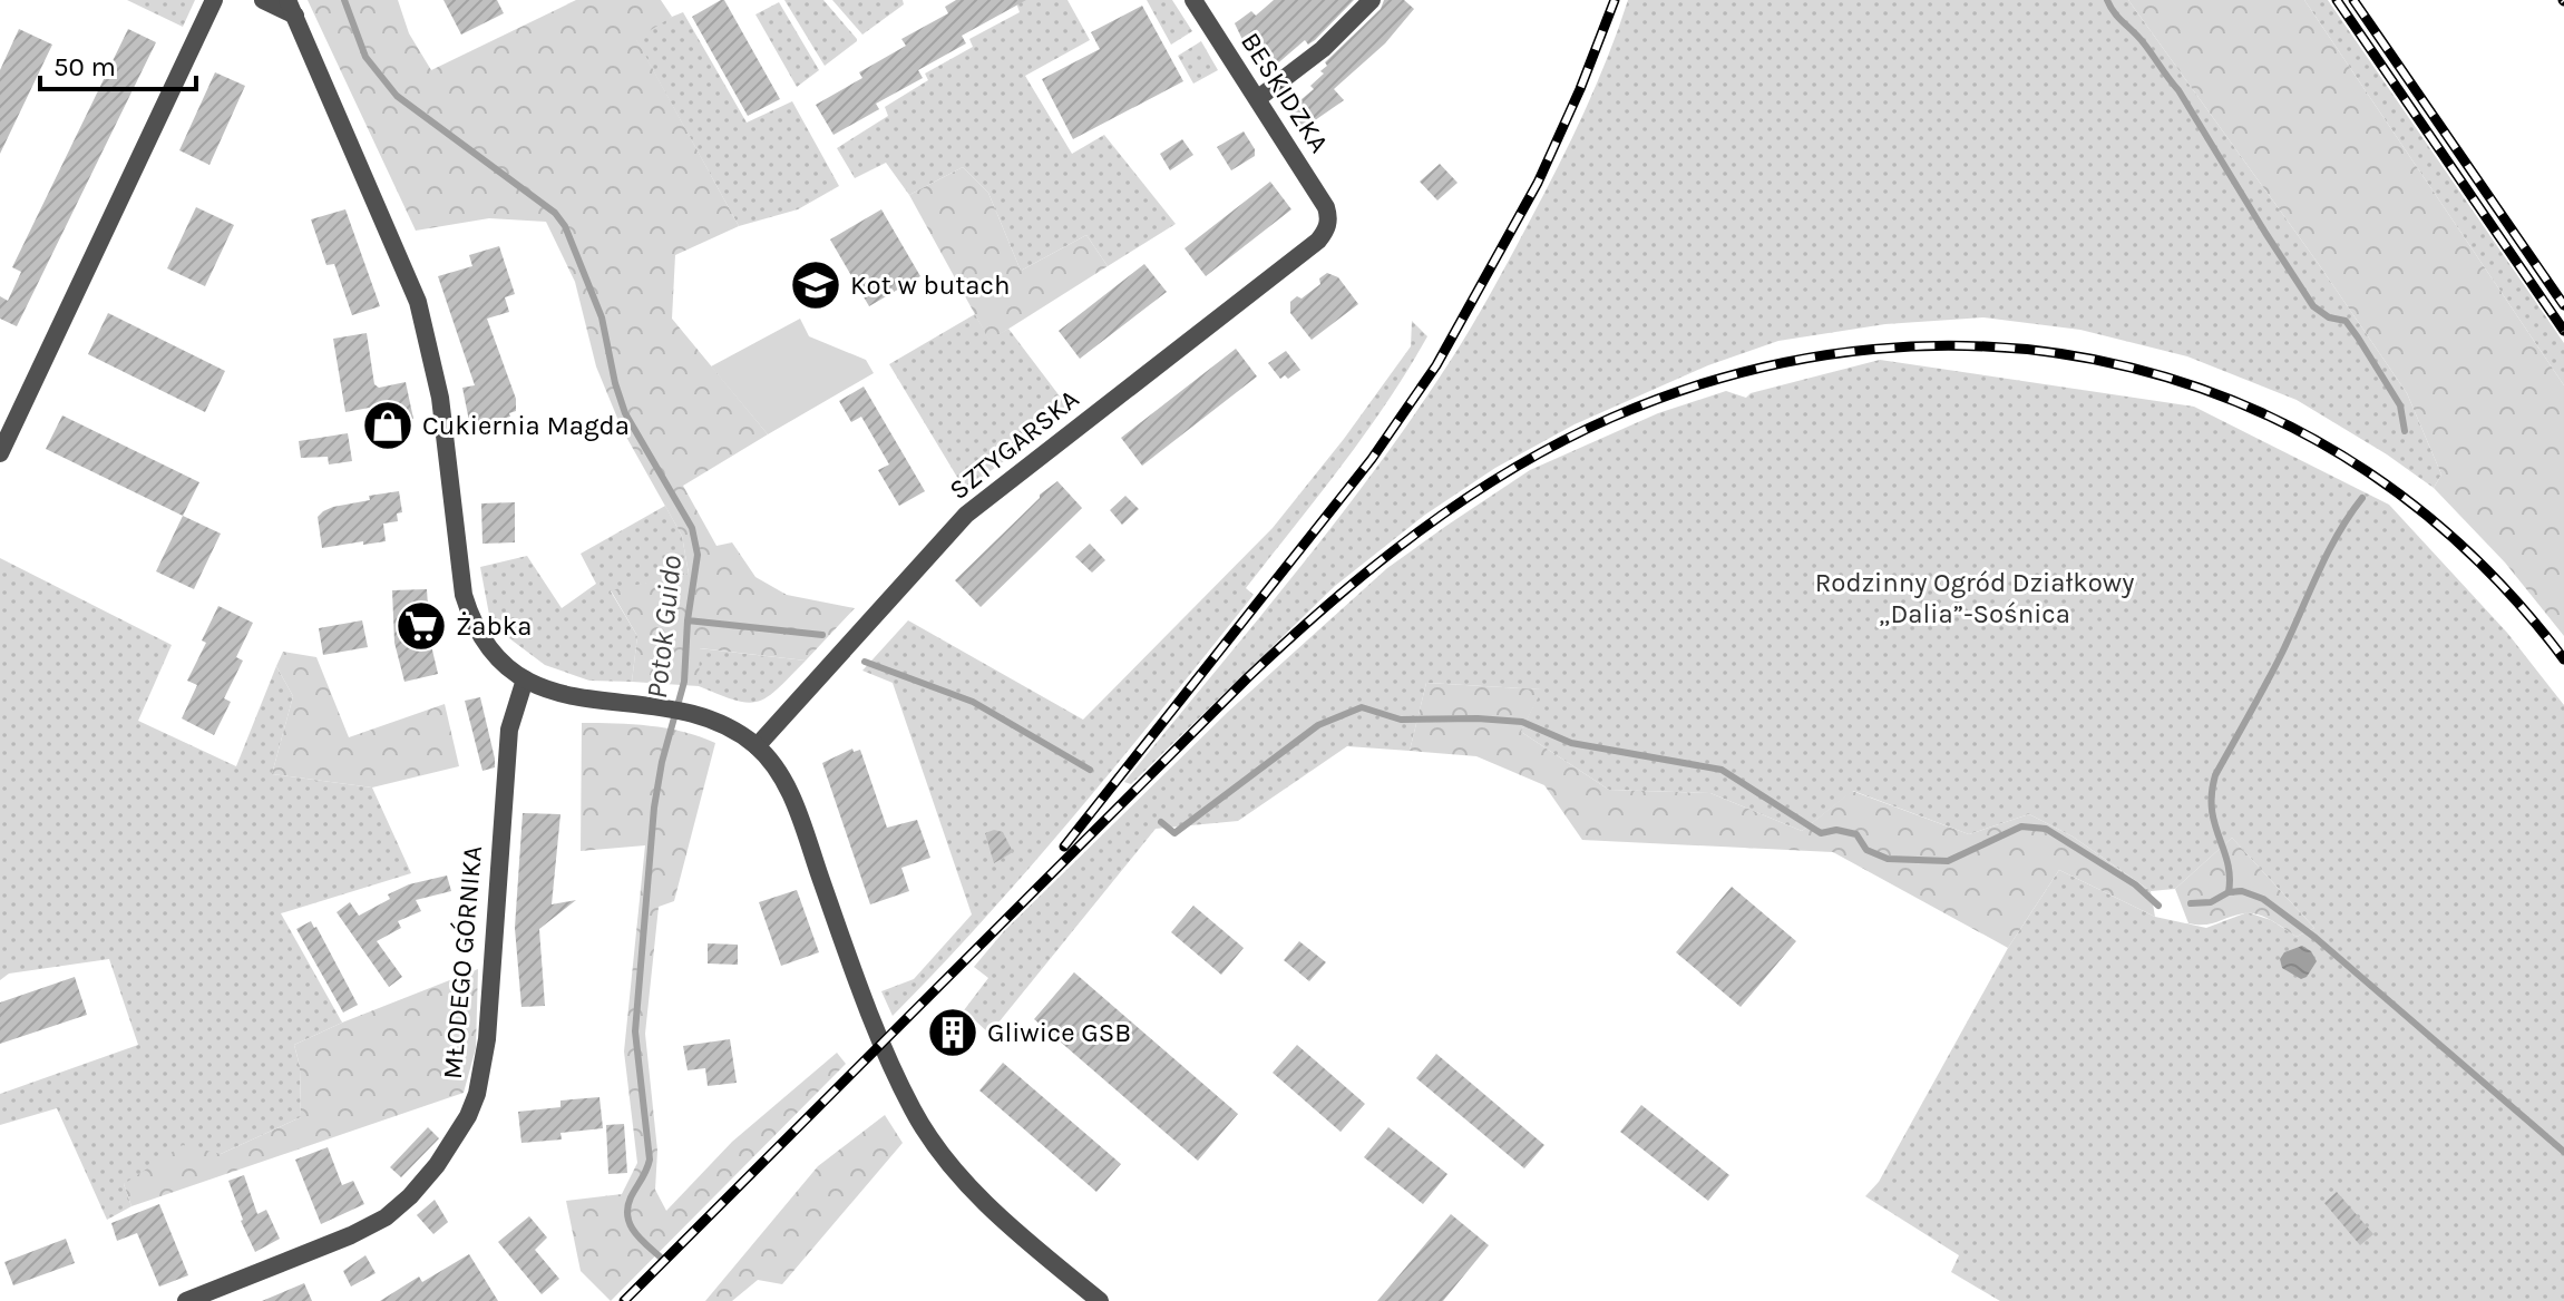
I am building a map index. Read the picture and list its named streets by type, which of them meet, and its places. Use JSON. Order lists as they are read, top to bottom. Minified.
{"streets":{"street":["BESKIDZKA","SZTYGARSKA","MŁODEGO GÓRNIKA"]},"crossings":[["BESKIDZKA","SZTYGARSKA"]],"water":["Potok Guido"],"parks":["Rodzinny Ogród Działkowy „Dalia”-Sośnica"],"places":{"school or university":["Kot w butach"],"shop":["Cukiernia Magda"],"supermarket":["Żabka"],"building":["Gliwice GSB"]},"scale_bar":"50 m"}
